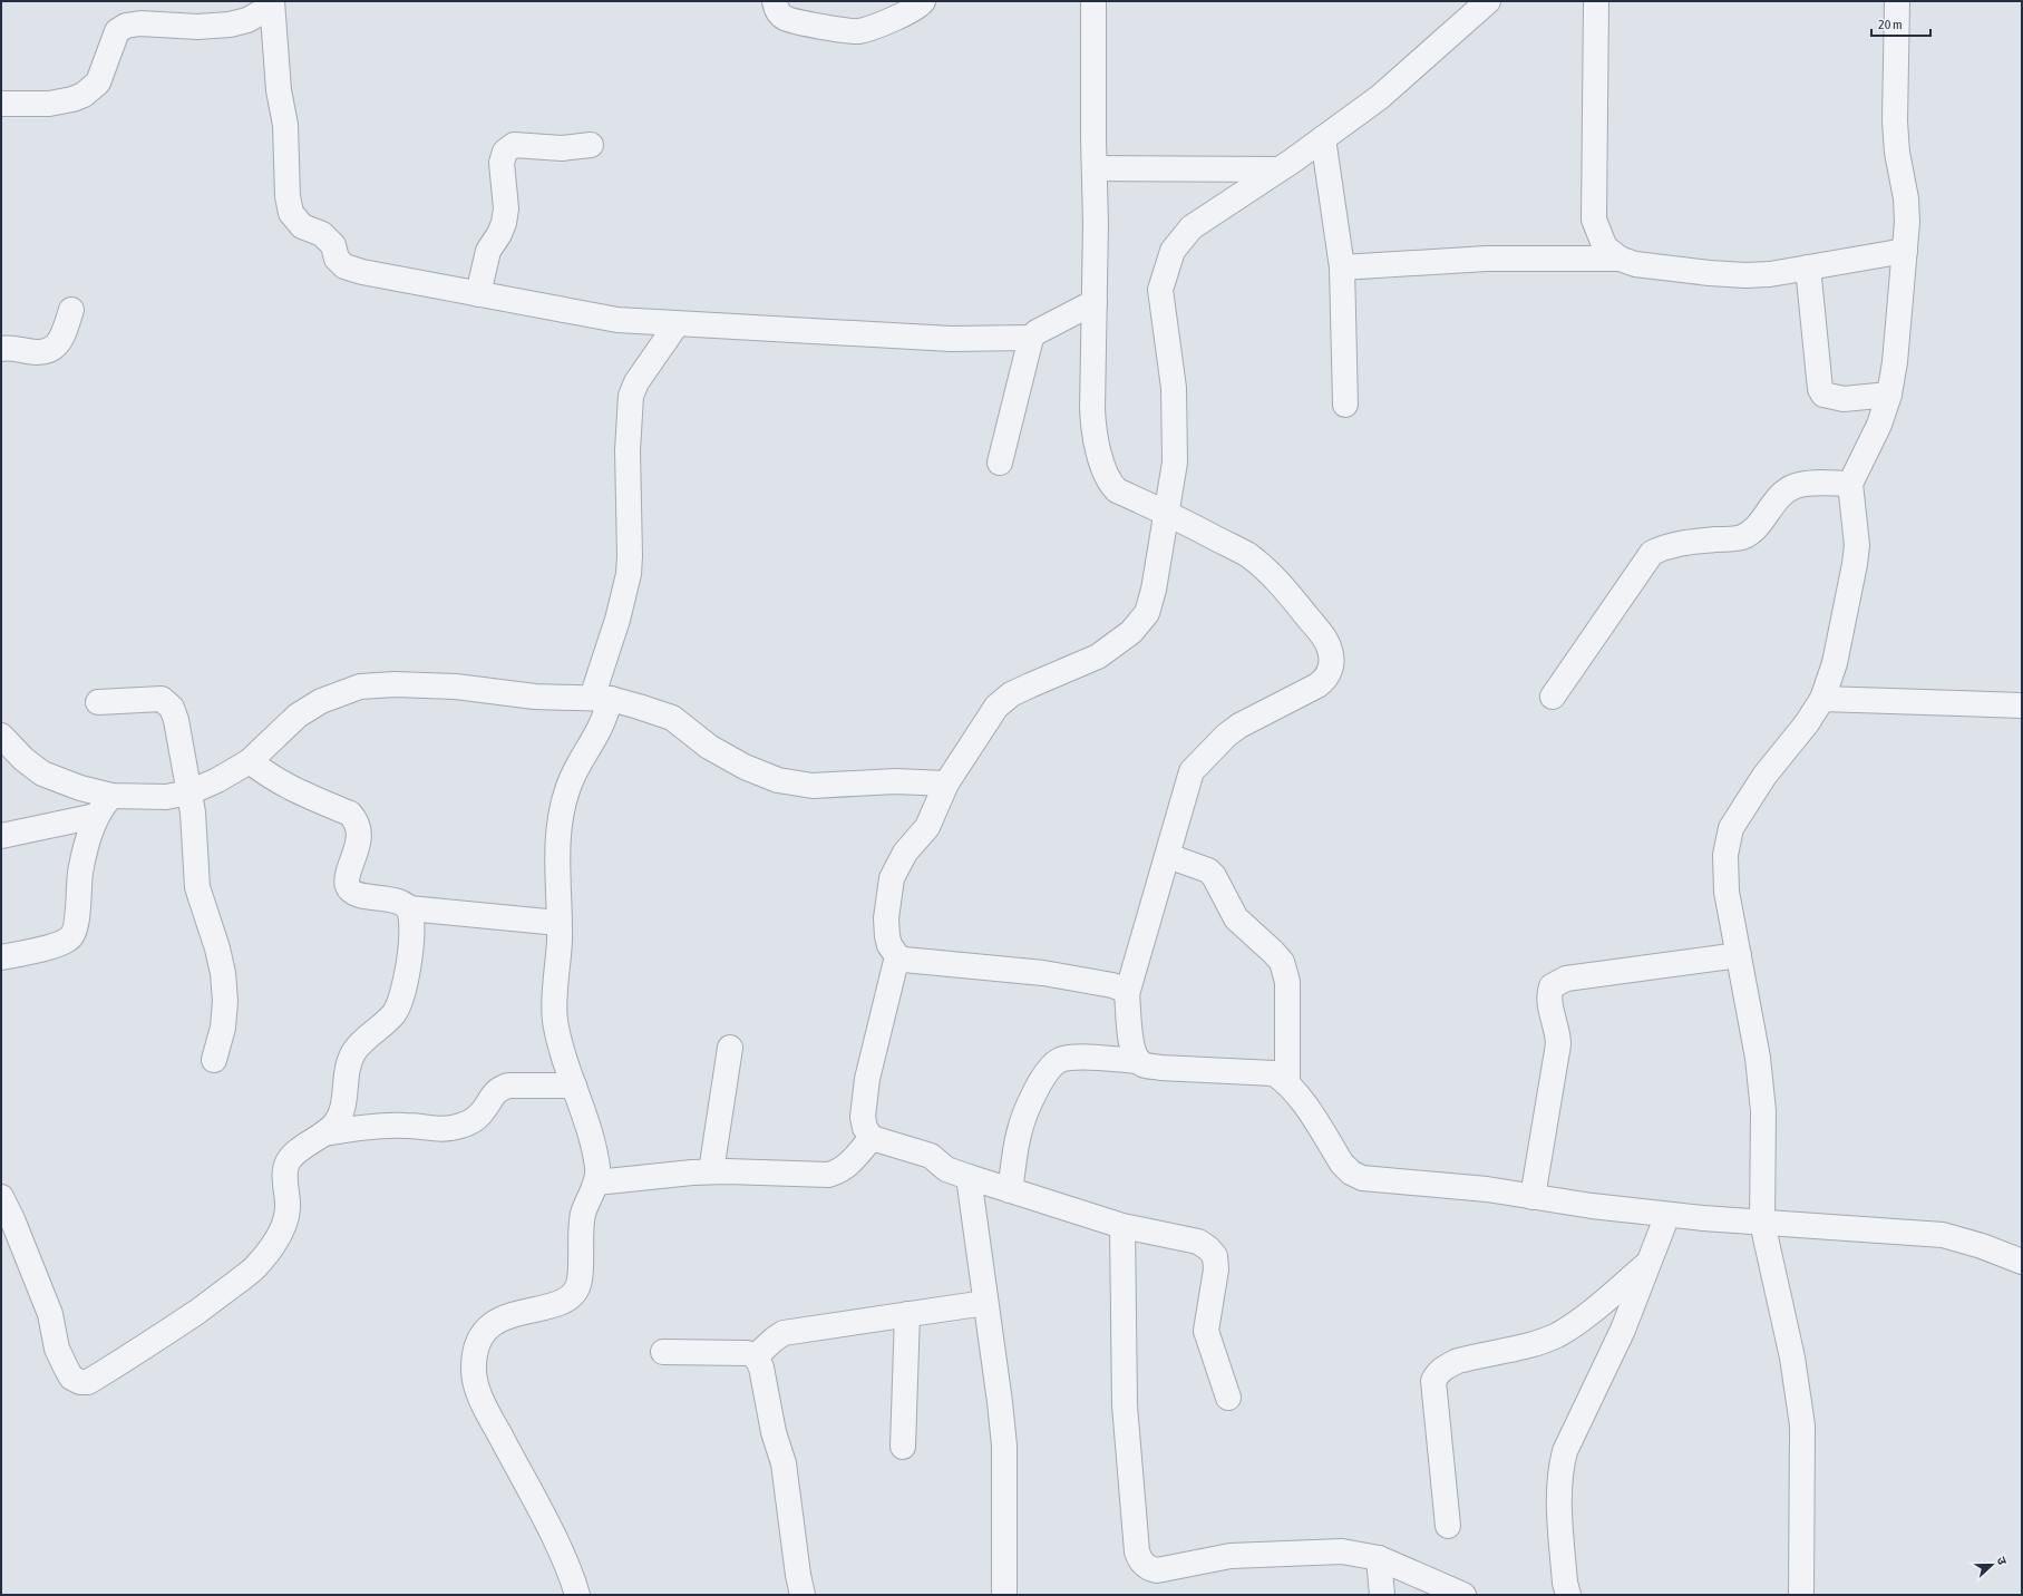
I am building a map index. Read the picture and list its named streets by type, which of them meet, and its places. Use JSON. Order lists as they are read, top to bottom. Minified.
{"scale_bar":"20 m","north":"right"}
